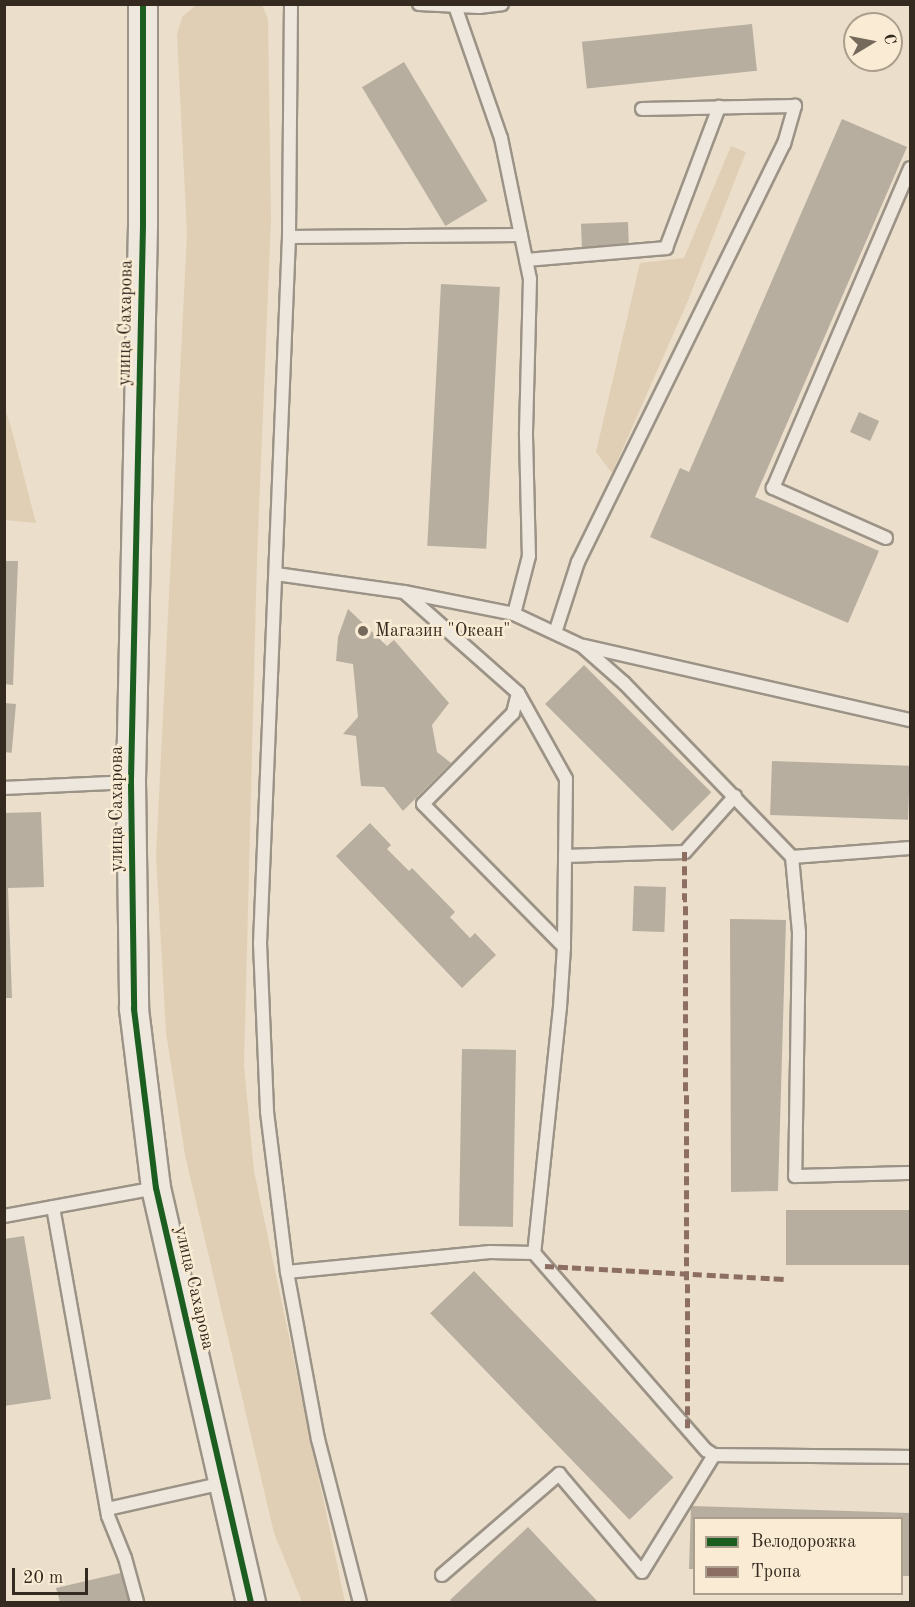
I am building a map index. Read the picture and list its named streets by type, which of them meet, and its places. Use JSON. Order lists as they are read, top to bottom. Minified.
{"streets":{"street":["улица Сахарова"]},"places":["Магазин \"Океан\""],"legend":["Велодорожка","Тропа"],"scale_bar":"20 m","north":"right"}
